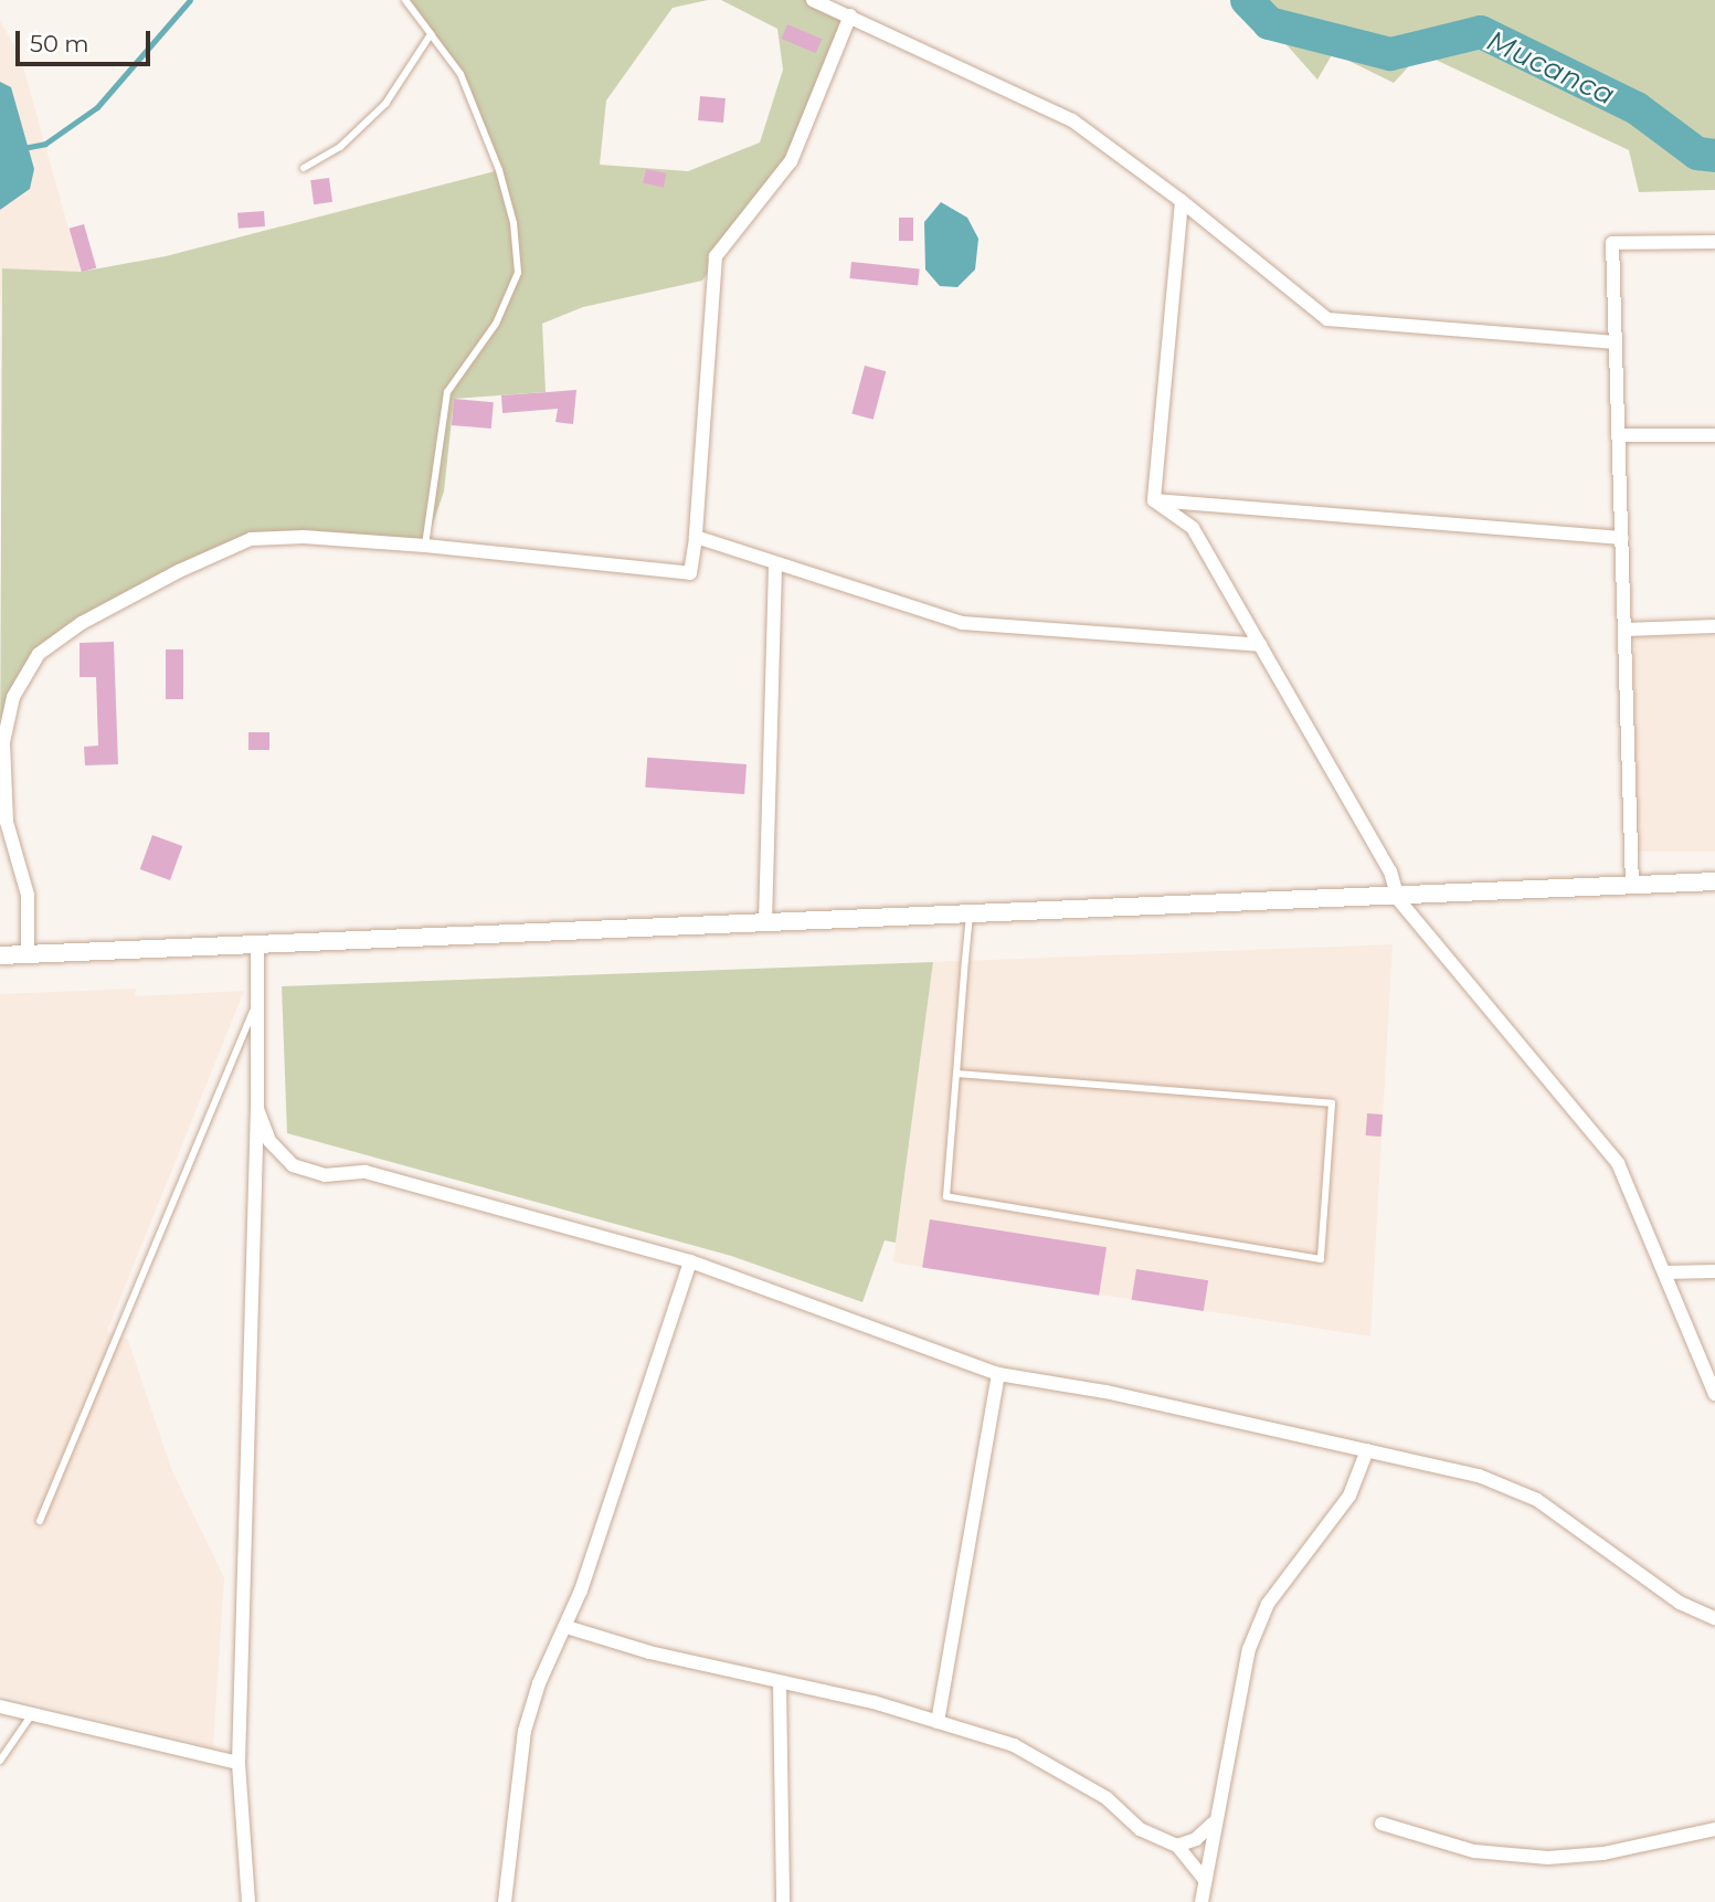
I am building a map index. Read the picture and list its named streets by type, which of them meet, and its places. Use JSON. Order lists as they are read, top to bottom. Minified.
{"water":["Mucanca"],"scale_bar":"50 m"}
